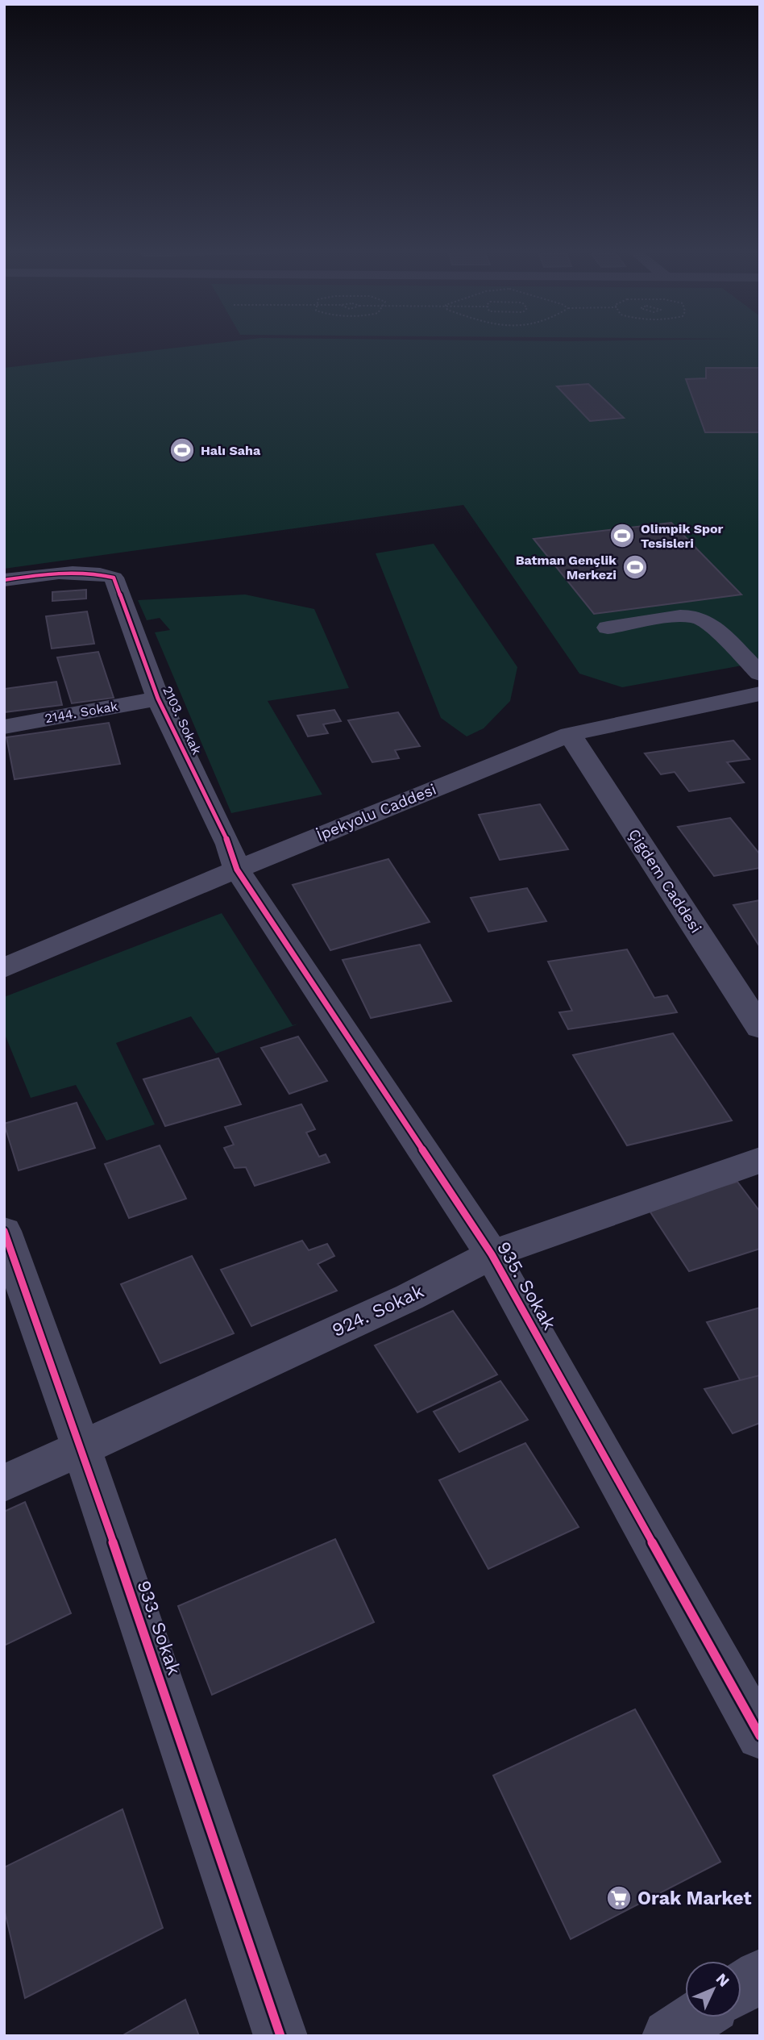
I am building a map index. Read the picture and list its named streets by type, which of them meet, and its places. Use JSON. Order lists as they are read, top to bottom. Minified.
{"streets":{"street":["2144. Sokak","2103. Sokak","İpekyolu Caddesi","Çigdem Caddesi","935. Sokak","924. Sokak","933. Sokak"]},"crossings":[["2144. Sokak","2103. Sokak"],["2103. Sokak","İpekyolu Caddesi"],["2103. Sokak","935. Sokak"],["İpekyolu Caddesi","Çigdem Caddesi"],["İpekyolu Caddesi","935. Sokak"],["935. Sokak","924. Sokak"],["924. Sokak","933. Sokak"]],"places":{"sports":["Halı Saha","Olimpik Spor Tesisleri","Batman Gençlik Merkezi"],"supermarket":["Orak Market"]},"north":"top right"}
